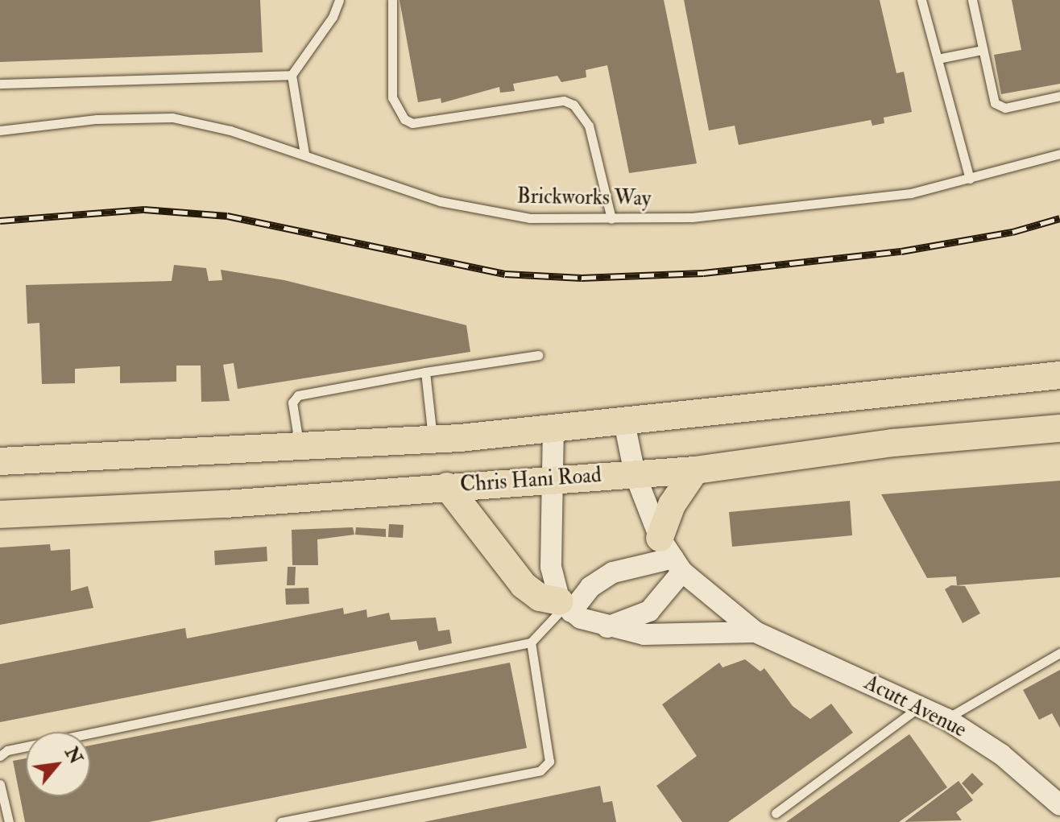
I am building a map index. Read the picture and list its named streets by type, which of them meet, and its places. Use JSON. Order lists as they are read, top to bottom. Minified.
{"streets":{"main road":["Chris Hani Road"],"street":["Acutt Avenue"],"lane":["Brickworks Way"]},"crossings":[["Chris Hani Road","Acutt Avenue"]],"north":"top right"}
